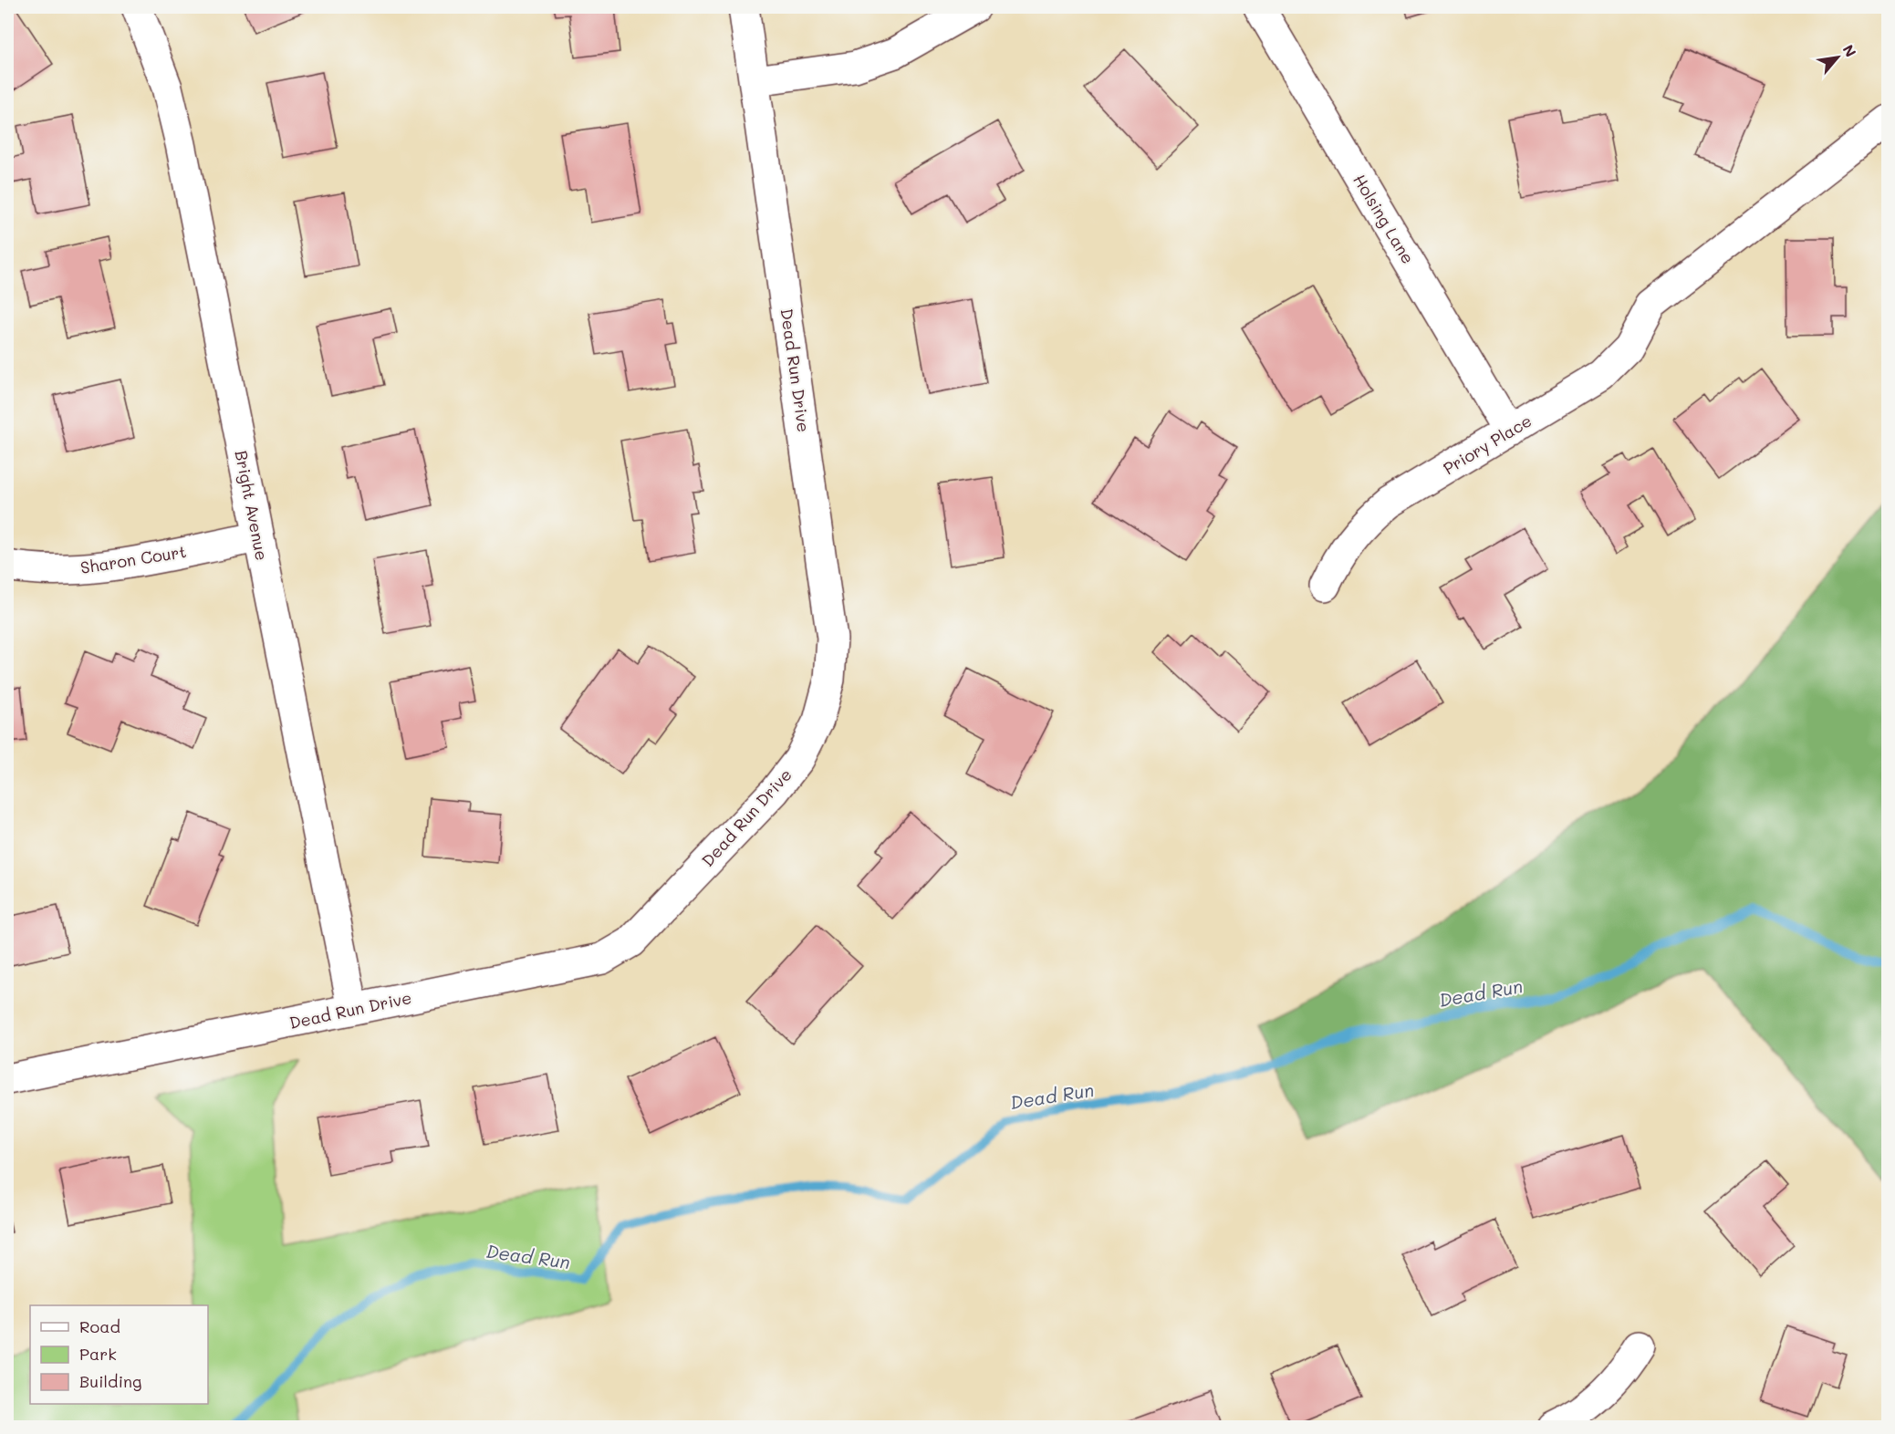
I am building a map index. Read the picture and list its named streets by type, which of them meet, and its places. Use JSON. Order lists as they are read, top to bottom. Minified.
{"streets":{"street":["Holsing Lane","Dead Run Drive","Priory Place","Bright Avenue","Sharon Court"]},"crossings":[["Holsing Lane","Priory Place"],["Dead Run Drive","Bright Avenue"],["Bright Avenue","Sharon Court"]],"water":["Dead Run"],"legend":["Road","Park","Building"],"north":"top right"}
